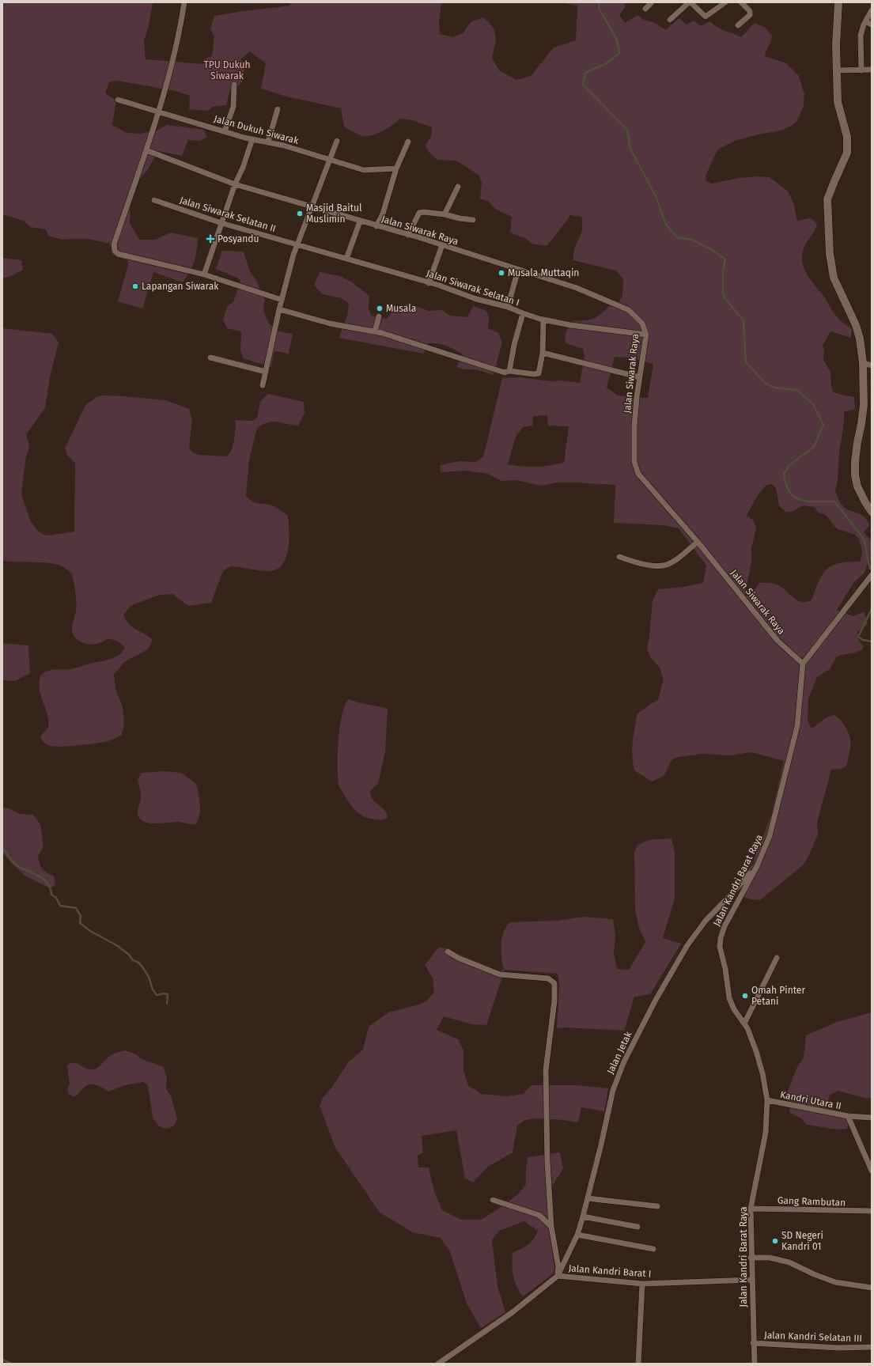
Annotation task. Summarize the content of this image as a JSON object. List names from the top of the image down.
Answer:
{
  "streets": {
    "street": [
      "Jalan Dukuh Siwarak",
      "Jalan Siwarak Selatan II",
      "Jalan Siwarak Raya",
      "Jalan Siwarak Selatan I",
      "Jalan Kandri Barat Raya",
      "Jalan Jetak",
      "Kandri Utara II",
      "Gang Rambutan",
      "Jalan Kandri Barat I",
      "Jalan Kandri Selatan III"
    ]
  },
  "crossings": [
    ["Jalan Siwarak Selatan II", "Jalan Siwarak Selatan I"],
    ["Jalan Siwarak Raya", "Jalan Siwarak Selatan I"],
    ["Jalan Siwarak Raya", "Jalan Kandri Barat Raya"],
    ["Jalan Kandri Barat Raya", "Jalan Jetak"],
    ["Jalan Kandri Barat Raya", "Kandri Utara II"],
    ["Jalan Kandri Barat Raya", "Gang Rambutan"],
    ["Jalan Kandri Barat Raya", "Jalan Kandri Barat I"],
    ["Jalan Kandri Barat Raya", "Jalan Kandri Selatan III"],
    ["Jalan Jetak", "Jalan Kandri Barat I"]
  ],
  "parks": ["TPU Dukuh Siwarak"],
  "places": {
    "other": [
      "Masjid Baitul Muslimin",
      "Musala Muttaqin",
      "Lapangan Siwarak",
      "Musala",
      "Omah Pinter Petani",
      "SD Negeri Kandri 01"
    ],
    "health": ["Posyandu"]
  }
}
